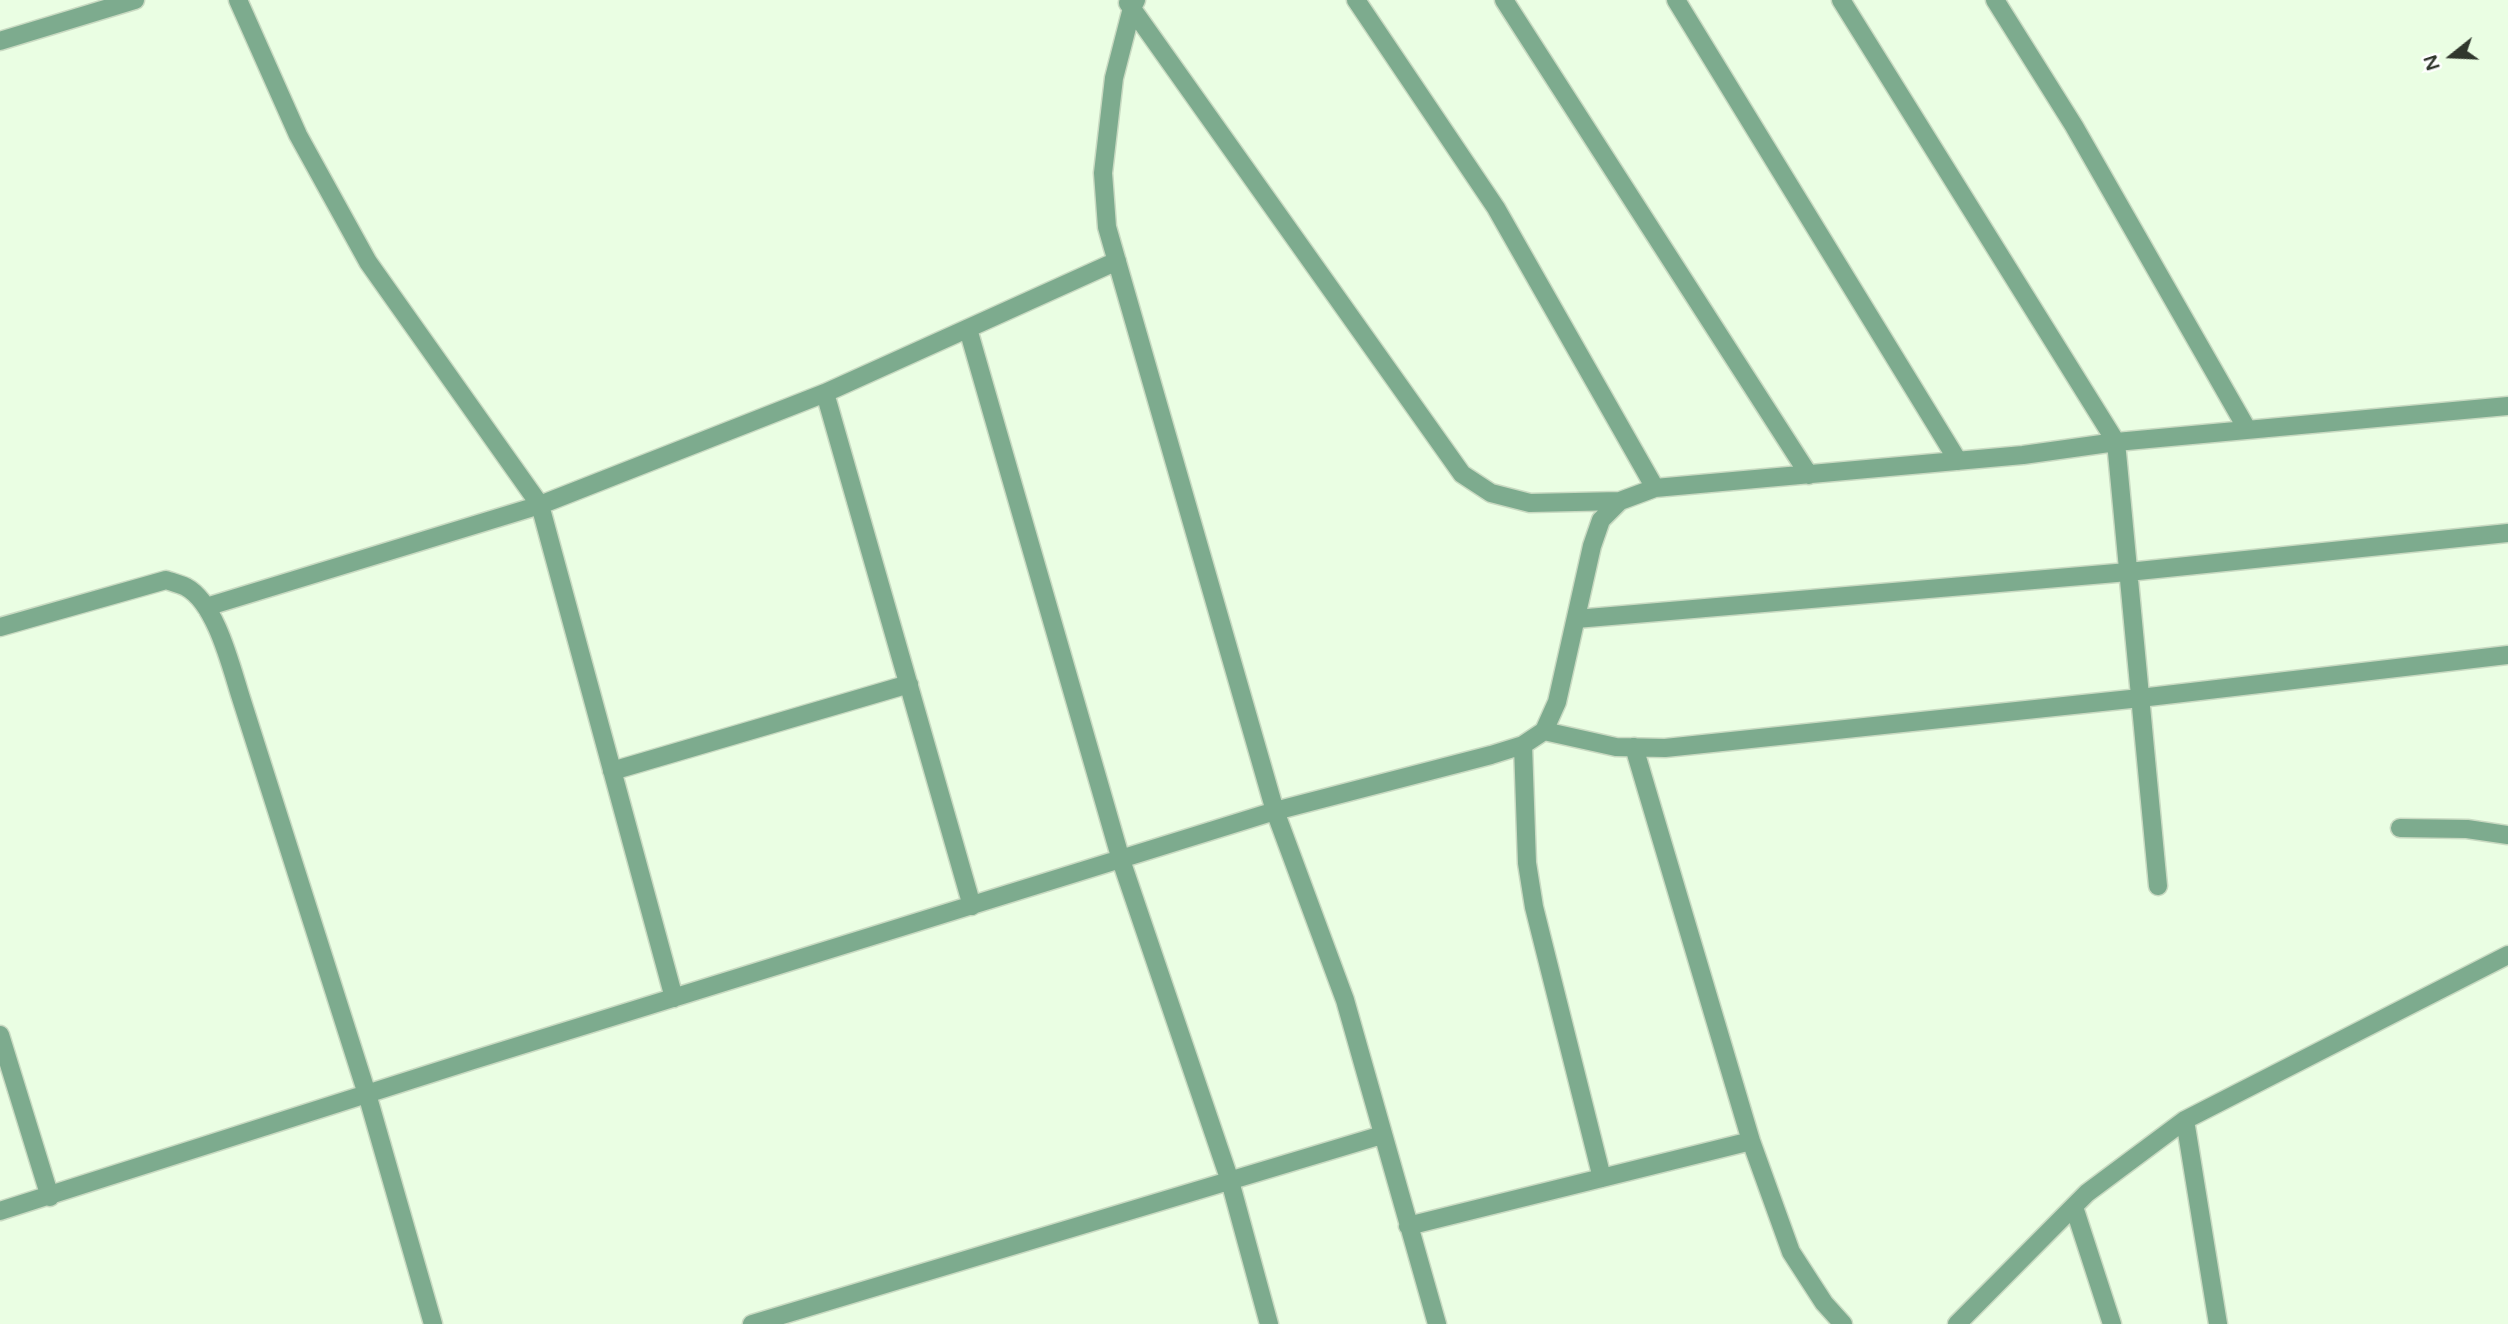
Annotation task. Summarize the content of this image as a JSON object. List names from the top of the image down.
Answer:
{
  "north": "left"
}
